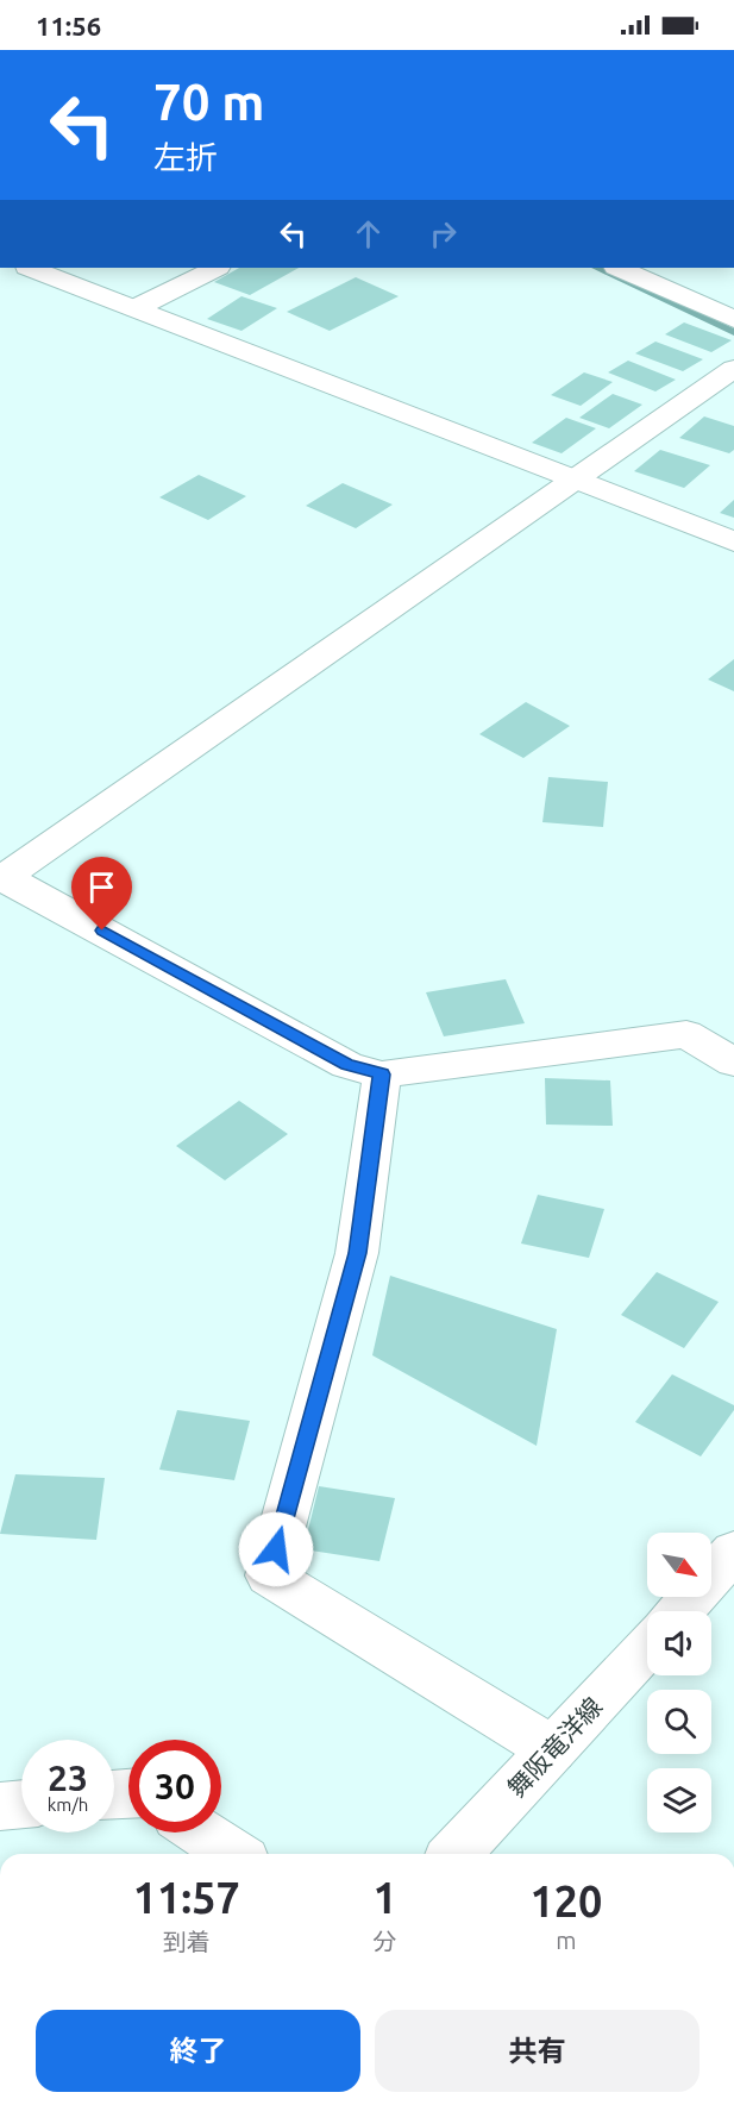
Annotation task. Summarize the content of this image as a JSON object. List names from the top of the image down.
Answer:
{
  "streets": {
    "street": ["舞阪竜洋線"]
  },
  "north": "bottom right",
  "page": {
    "status": "11:56",
    "turn": ["70 m", "左折"],
    "speed": "23 km/h",
    "limit": "30",
    "eta": [
      "11:57",
      "到着",
      "1",
      "分",
      "120",
      "m"
    ],
    "buttons": ["終了", "共有"]
  }
}
